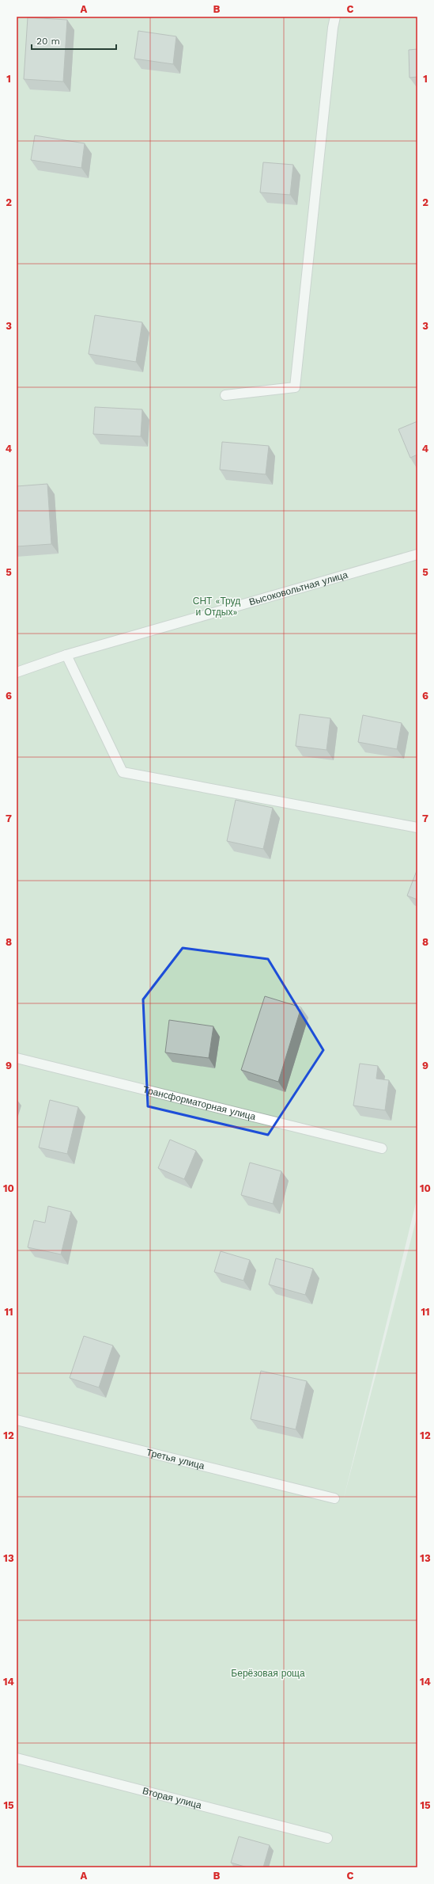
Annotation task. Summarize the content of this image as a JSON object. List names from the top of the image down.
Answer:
{
  "streets": {
    "lane": [
      "Высоковольтная улица",
      "Трансформаторная улица",
      "Третья улица",
      "Вторая улица"
    ]
  },
  "parks": ["СНТ «Труд и Отдых»", "Берёзовая роща"],
  "scale_bar": "20 m",
  "grid": {
    "columns": ["A", "B", "C"],
    "rows": [
      "1",
      "2",
      "3",
      "4",
      "5",
      "6",
      "7",
      "8",
      "9",
      "10",
      "11",
      "12",
      "13",
      "14",
      "15"
    ]
  }
}
